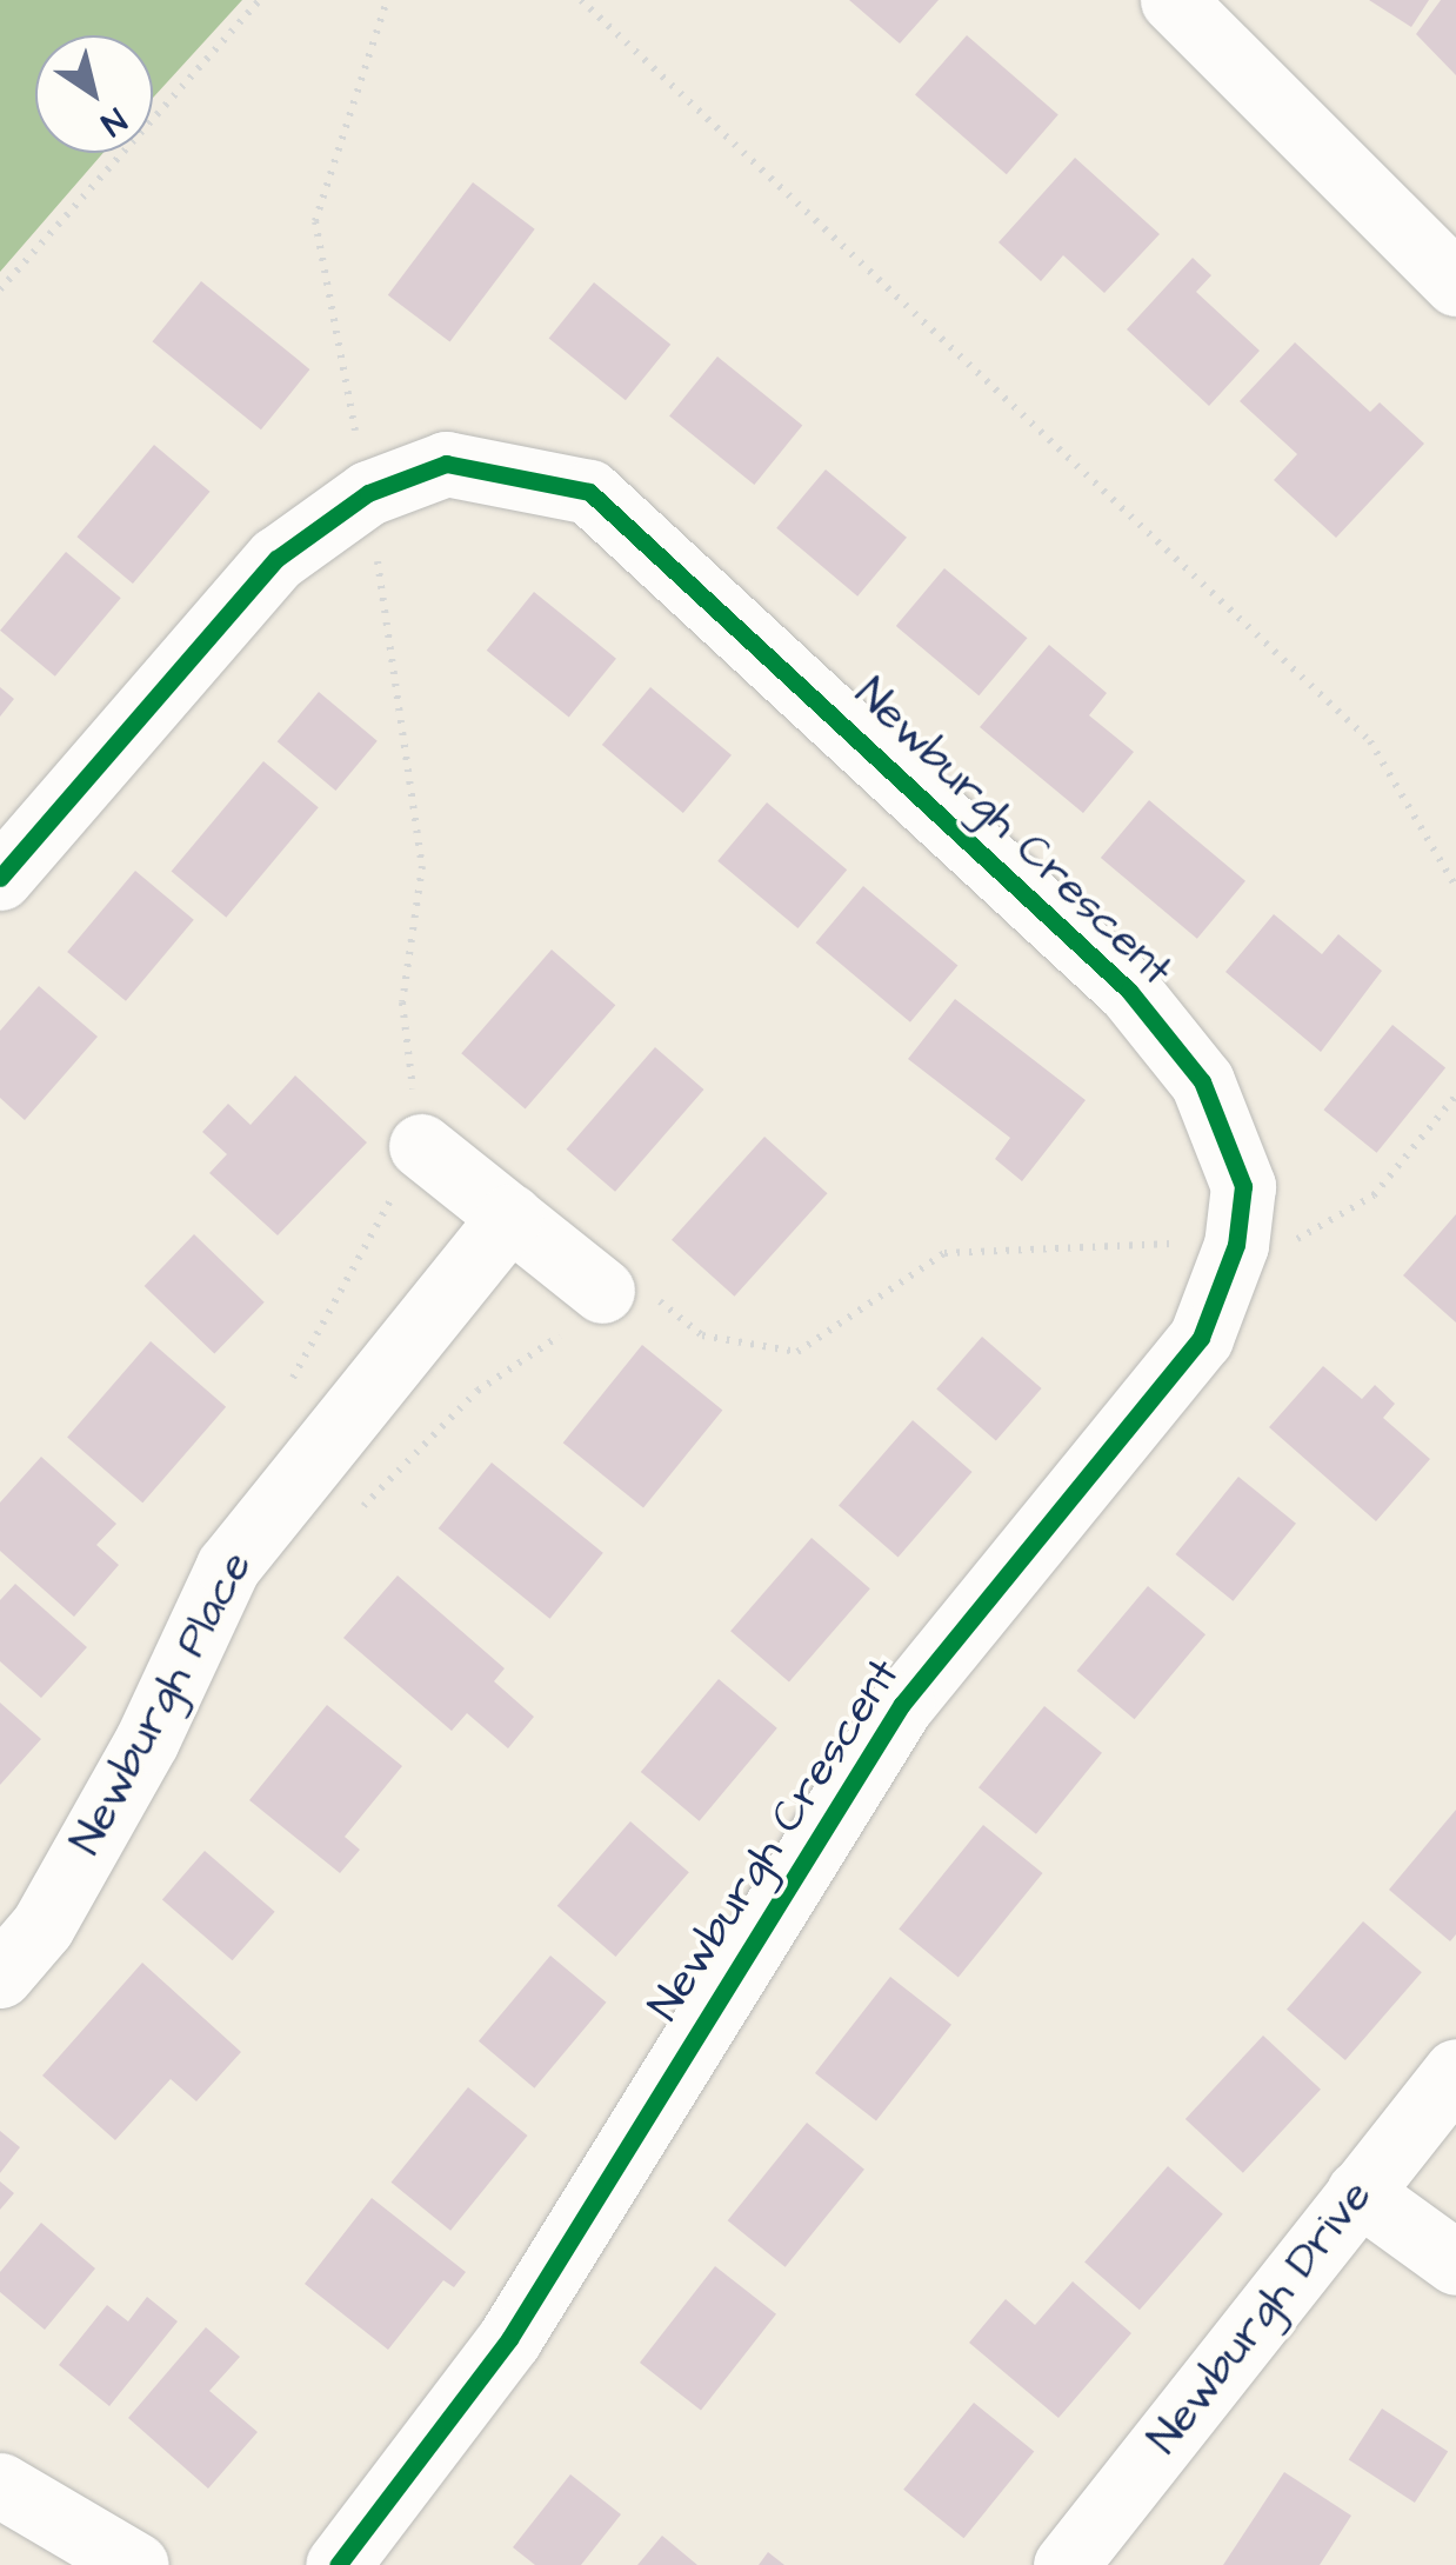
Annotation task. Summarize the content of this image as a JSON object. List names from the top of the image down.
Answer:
{
  "streets": {
    "street": ["Newburgh Crescent", "Newburgh Place", "Newburgh Drive"]
  },
  "north": "bottom right"
}
